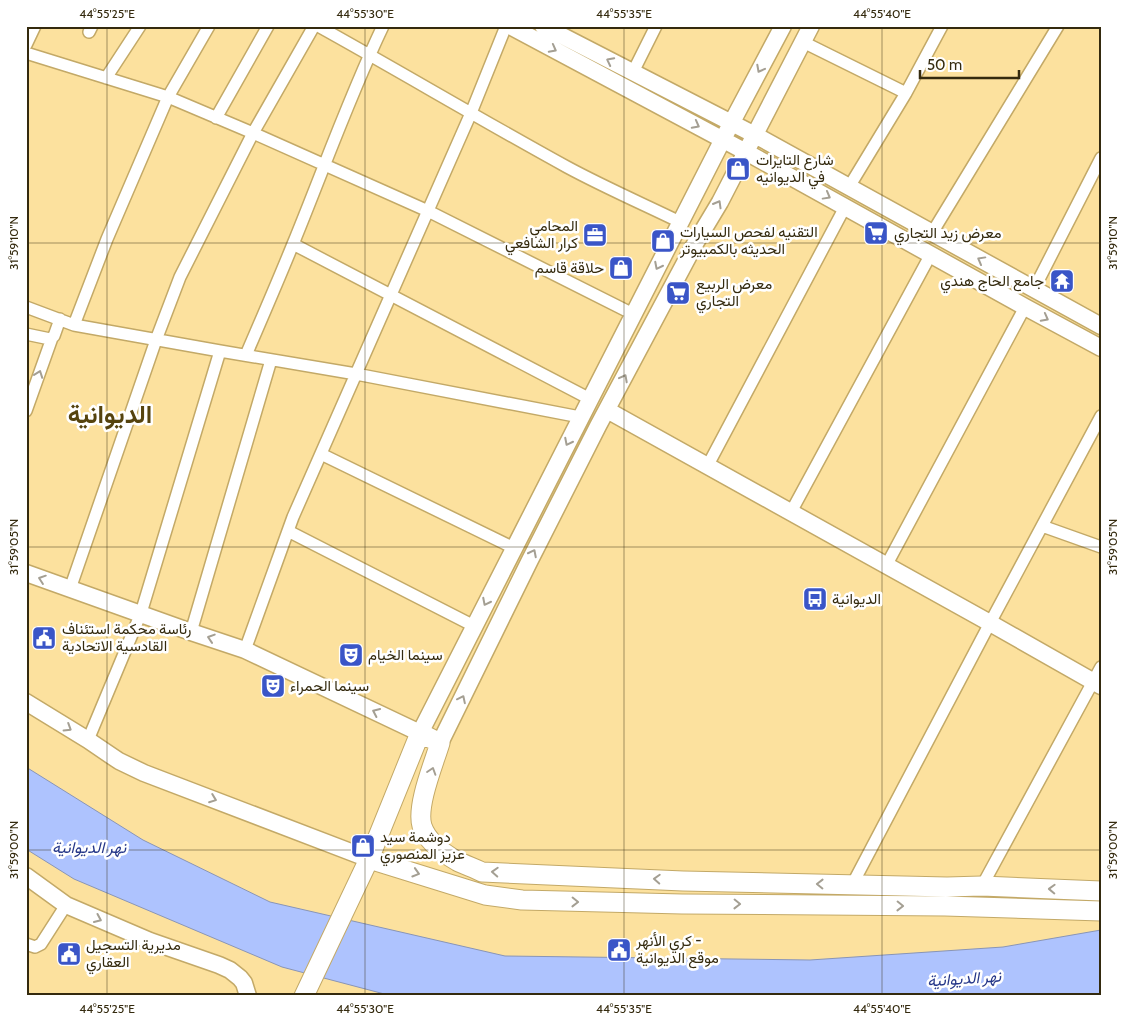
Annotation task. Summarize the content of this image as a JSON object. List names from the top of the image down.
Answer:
{
  "districts": ["الديوانية"],
  "water": ["نهر الديوانية"],
  "places": {
    "shop": [
      "شارع التايرات في الديوانيه",
      "التقنيه لفحص السيارات الحديثه بالكمبيوتر",
      "حلاقة قاسم",
      "دوشمة سيد عزيز المنصوري"
    ],
    "supermarket": ["معرض زيد التجاري", "معرض الربيع التجاري"],
    "office": ["المحامي كرار الشافعي"],
    "temple": ["جامع الحاج هندي"],
    "bus stop": ["الديوانية"],
    "public building": ["رئاسة محكمة استئناف القادسية الاتحادية", "كري الأنهر - موقع الديوانية", "مديرية التسجيل العقاري"],
    "theatre": ["سينما الخيام", "سينما الحمراء"]
  },
  "scale_bar": "50 m",
  "coordinates": [
    "44°55'25\"E",
    "44°55'30\"E",
    "44°55'35\"E",
    "44°55'40\"E",
    "31°59'10\"N",
    "31°59'05\"N",
    "31°59'00\"N"
  ]
}
